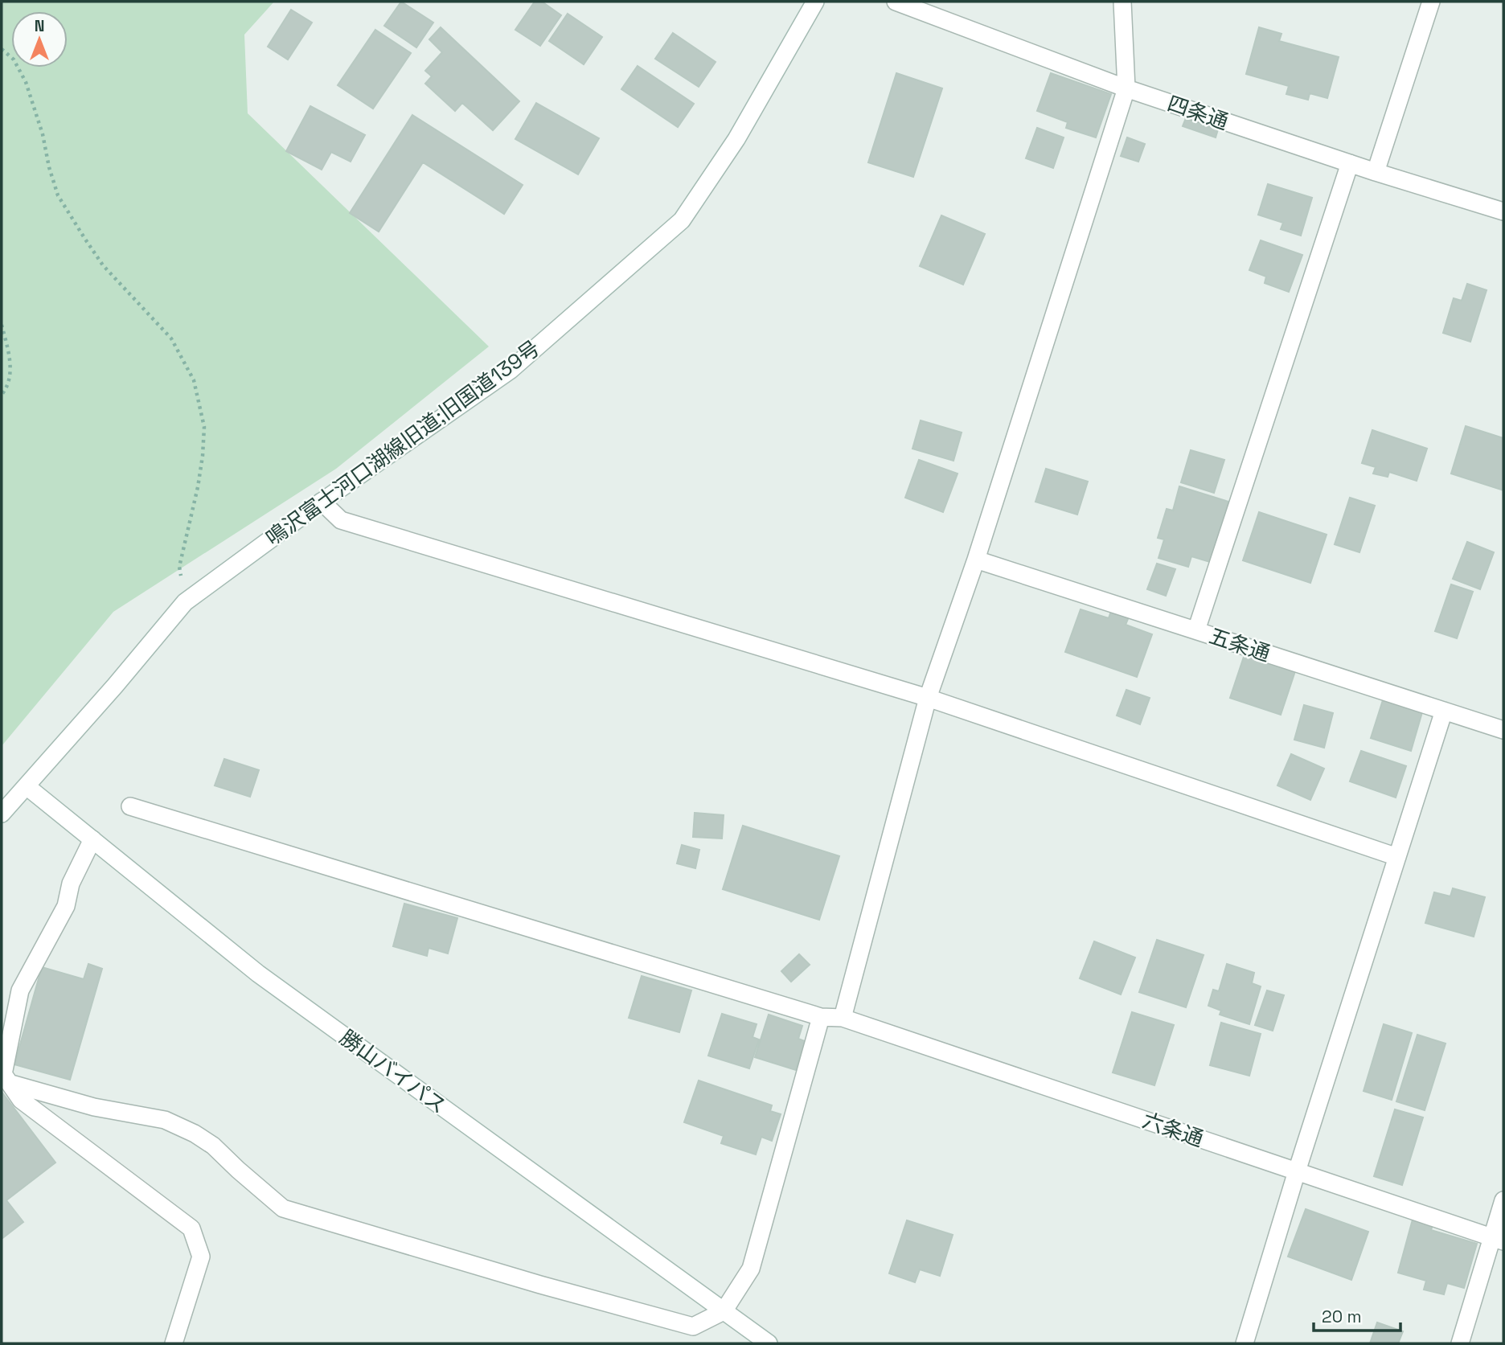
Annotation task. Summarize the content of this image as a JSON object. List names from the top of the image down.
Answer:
{
  "streets": {
    "street": [
      "四条通",
      "鳴沢富士河口湖線旧道;旧国道139号",
      "五条通",
      "勝山バイパス",
      "六条通"
    ]
  },
  "crossings": [
    ["鳴沢富士河口湖線旧道;旧国道139号", "勝山バイパス"]
  ],
  "scale_bar": "20 m",
  "north": "top"
}
